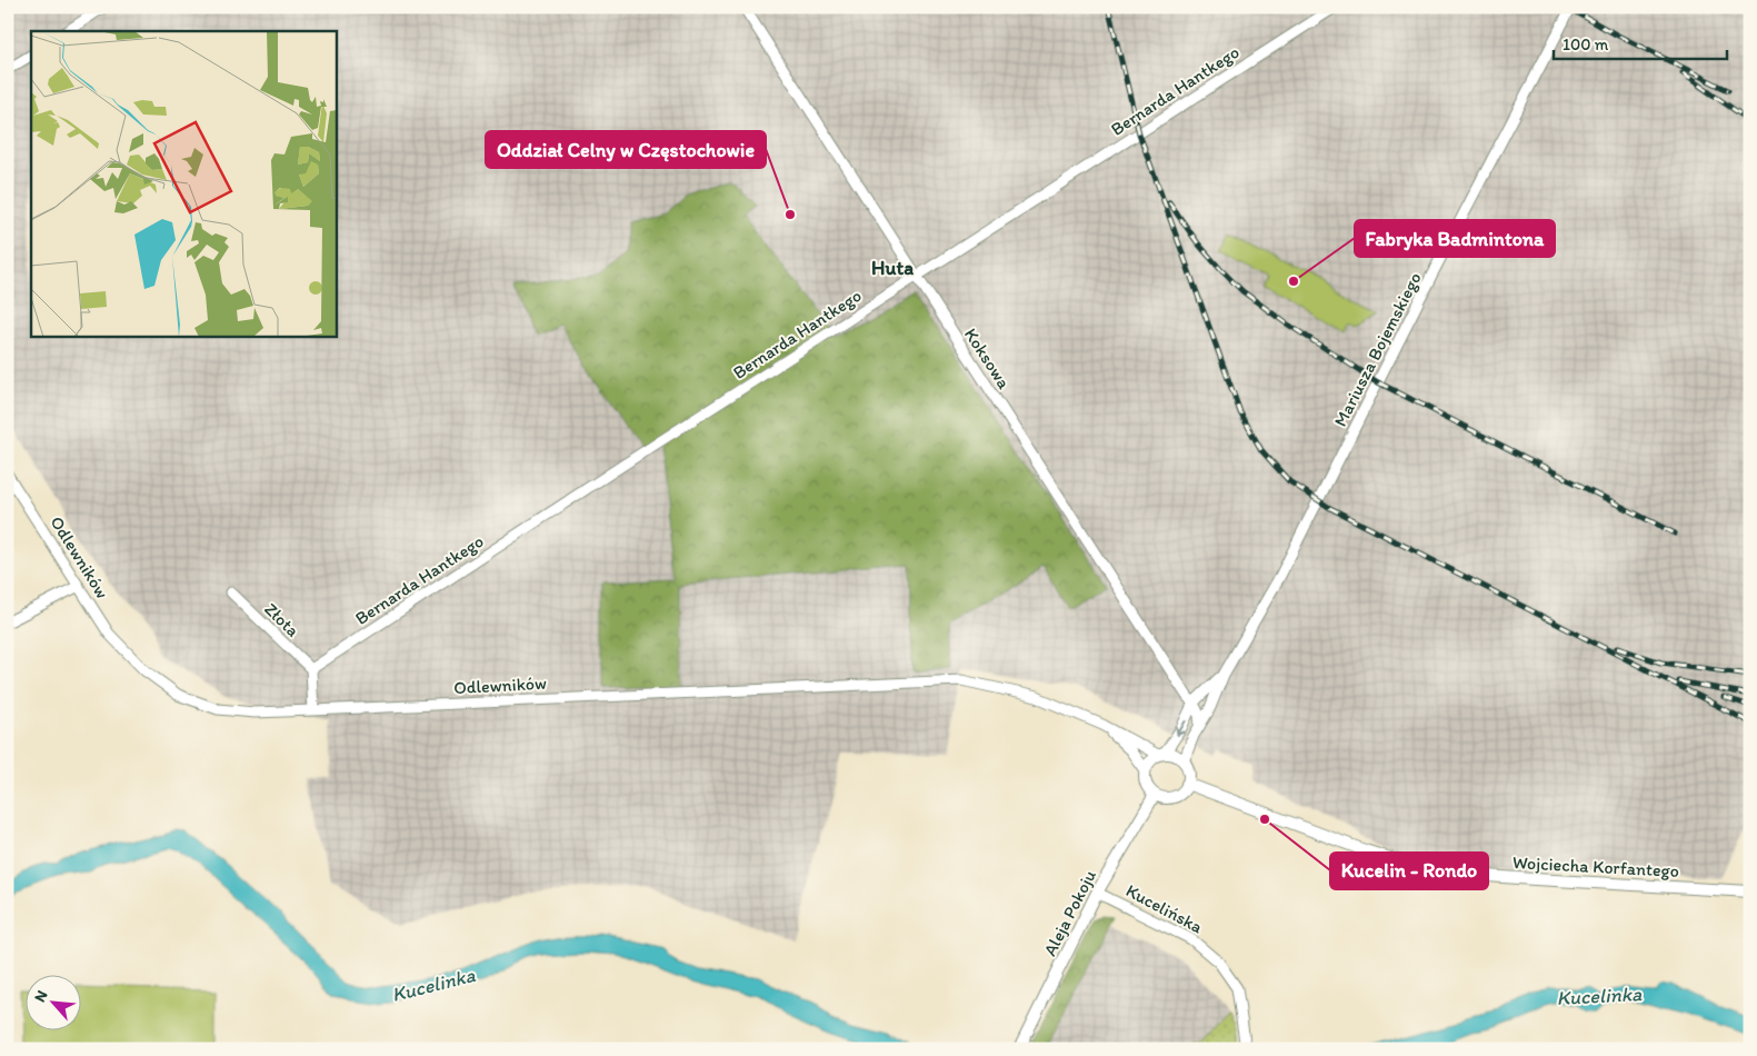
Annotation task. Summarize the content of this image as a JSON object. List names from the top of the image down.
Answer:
{
  "streets": {
    "street": [
      "Bernarda Hantkego",
      "Mariusza Bojemskiego",
      "Koksowa",
      "Odlewników",
      "Złota",
      "Wojciecha Korfantego",
      "Kucelińska",
      "Aleja Pokoju"
    ]
  },
  "crossings": [
    ["Bernarda Hantkego", "Koksowa"],
    ["Bernarda Hantkego", "Złota"],
    ["Mariusza Bojemskiego", "Koksowa"],
    ["Mariusza Bojemskiego", "Odlewników"],
    ["Mariusza Bojemskiego", "Wojciecha Korfantego"],
    ["Mariusza Bojemskiego", "Aleja Pokoju"],
    ["Odlewników", "Wojciecha Korfantego"],
    ["Odlewników", "Aleja Pokoju"],
    ["Wojciecha Korfantego", "Aleja Pokoju"],
    ["Kucelińska", "Aleja Pokoju"]
  ],
  "districts": ["Huta"],
  "water": ["Kucelinka"],
  "places": ["Oddział Celny w Częstochowie", "Fabryka Badmintona", "Kucelin - Rondo"],
  "scale_bar": "100 m",
  "north": "top left"
}
